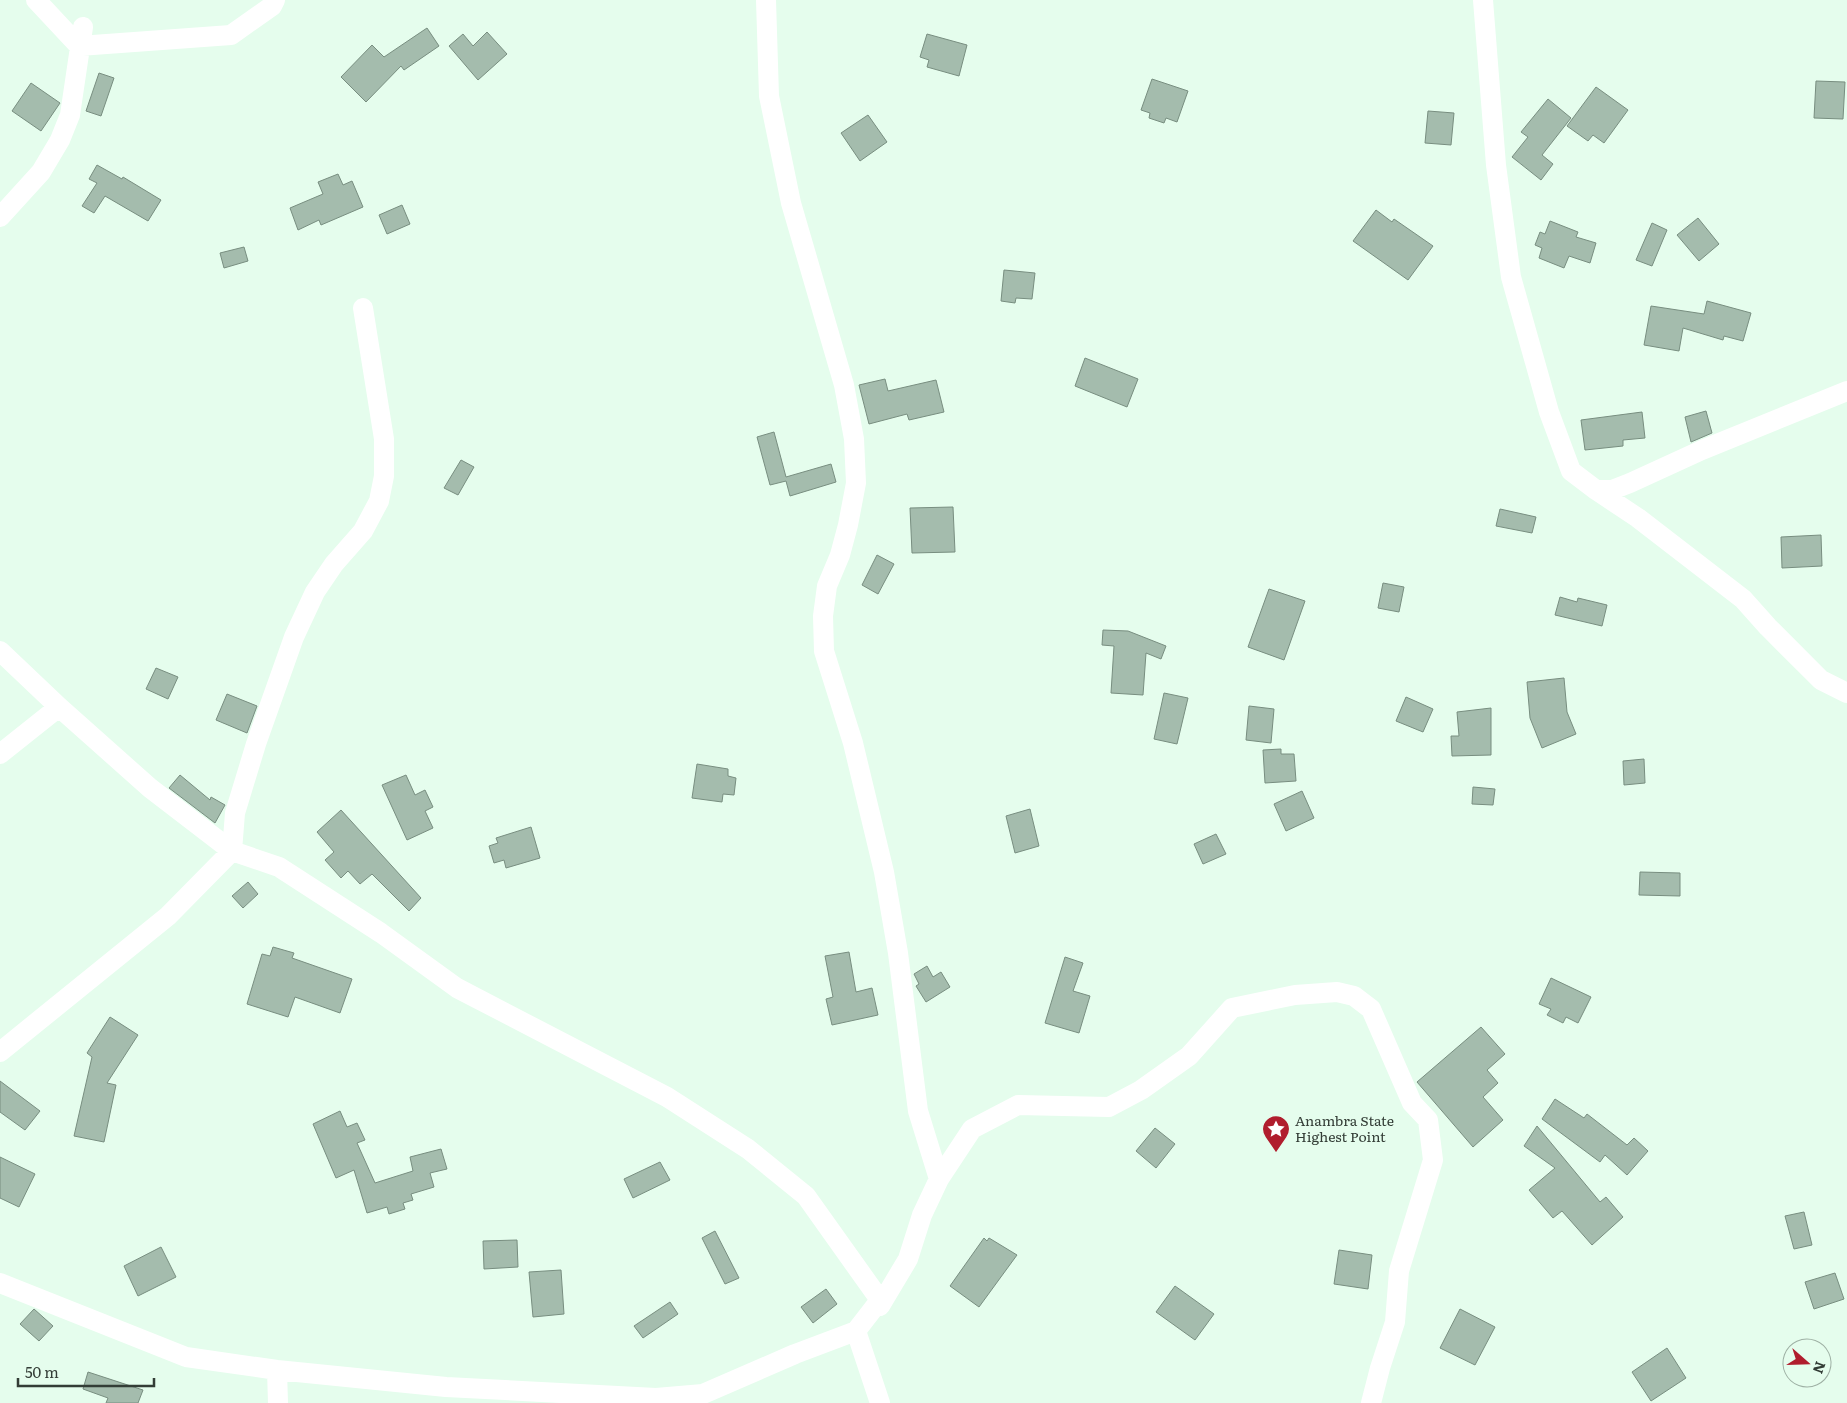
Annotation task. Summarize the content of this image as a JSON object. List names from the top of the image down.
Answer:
{
  "places": {
    "place": ["Anambra State Highest Point"]
  },
  "scale_bar": "50 m",
  "north": "right"
}
